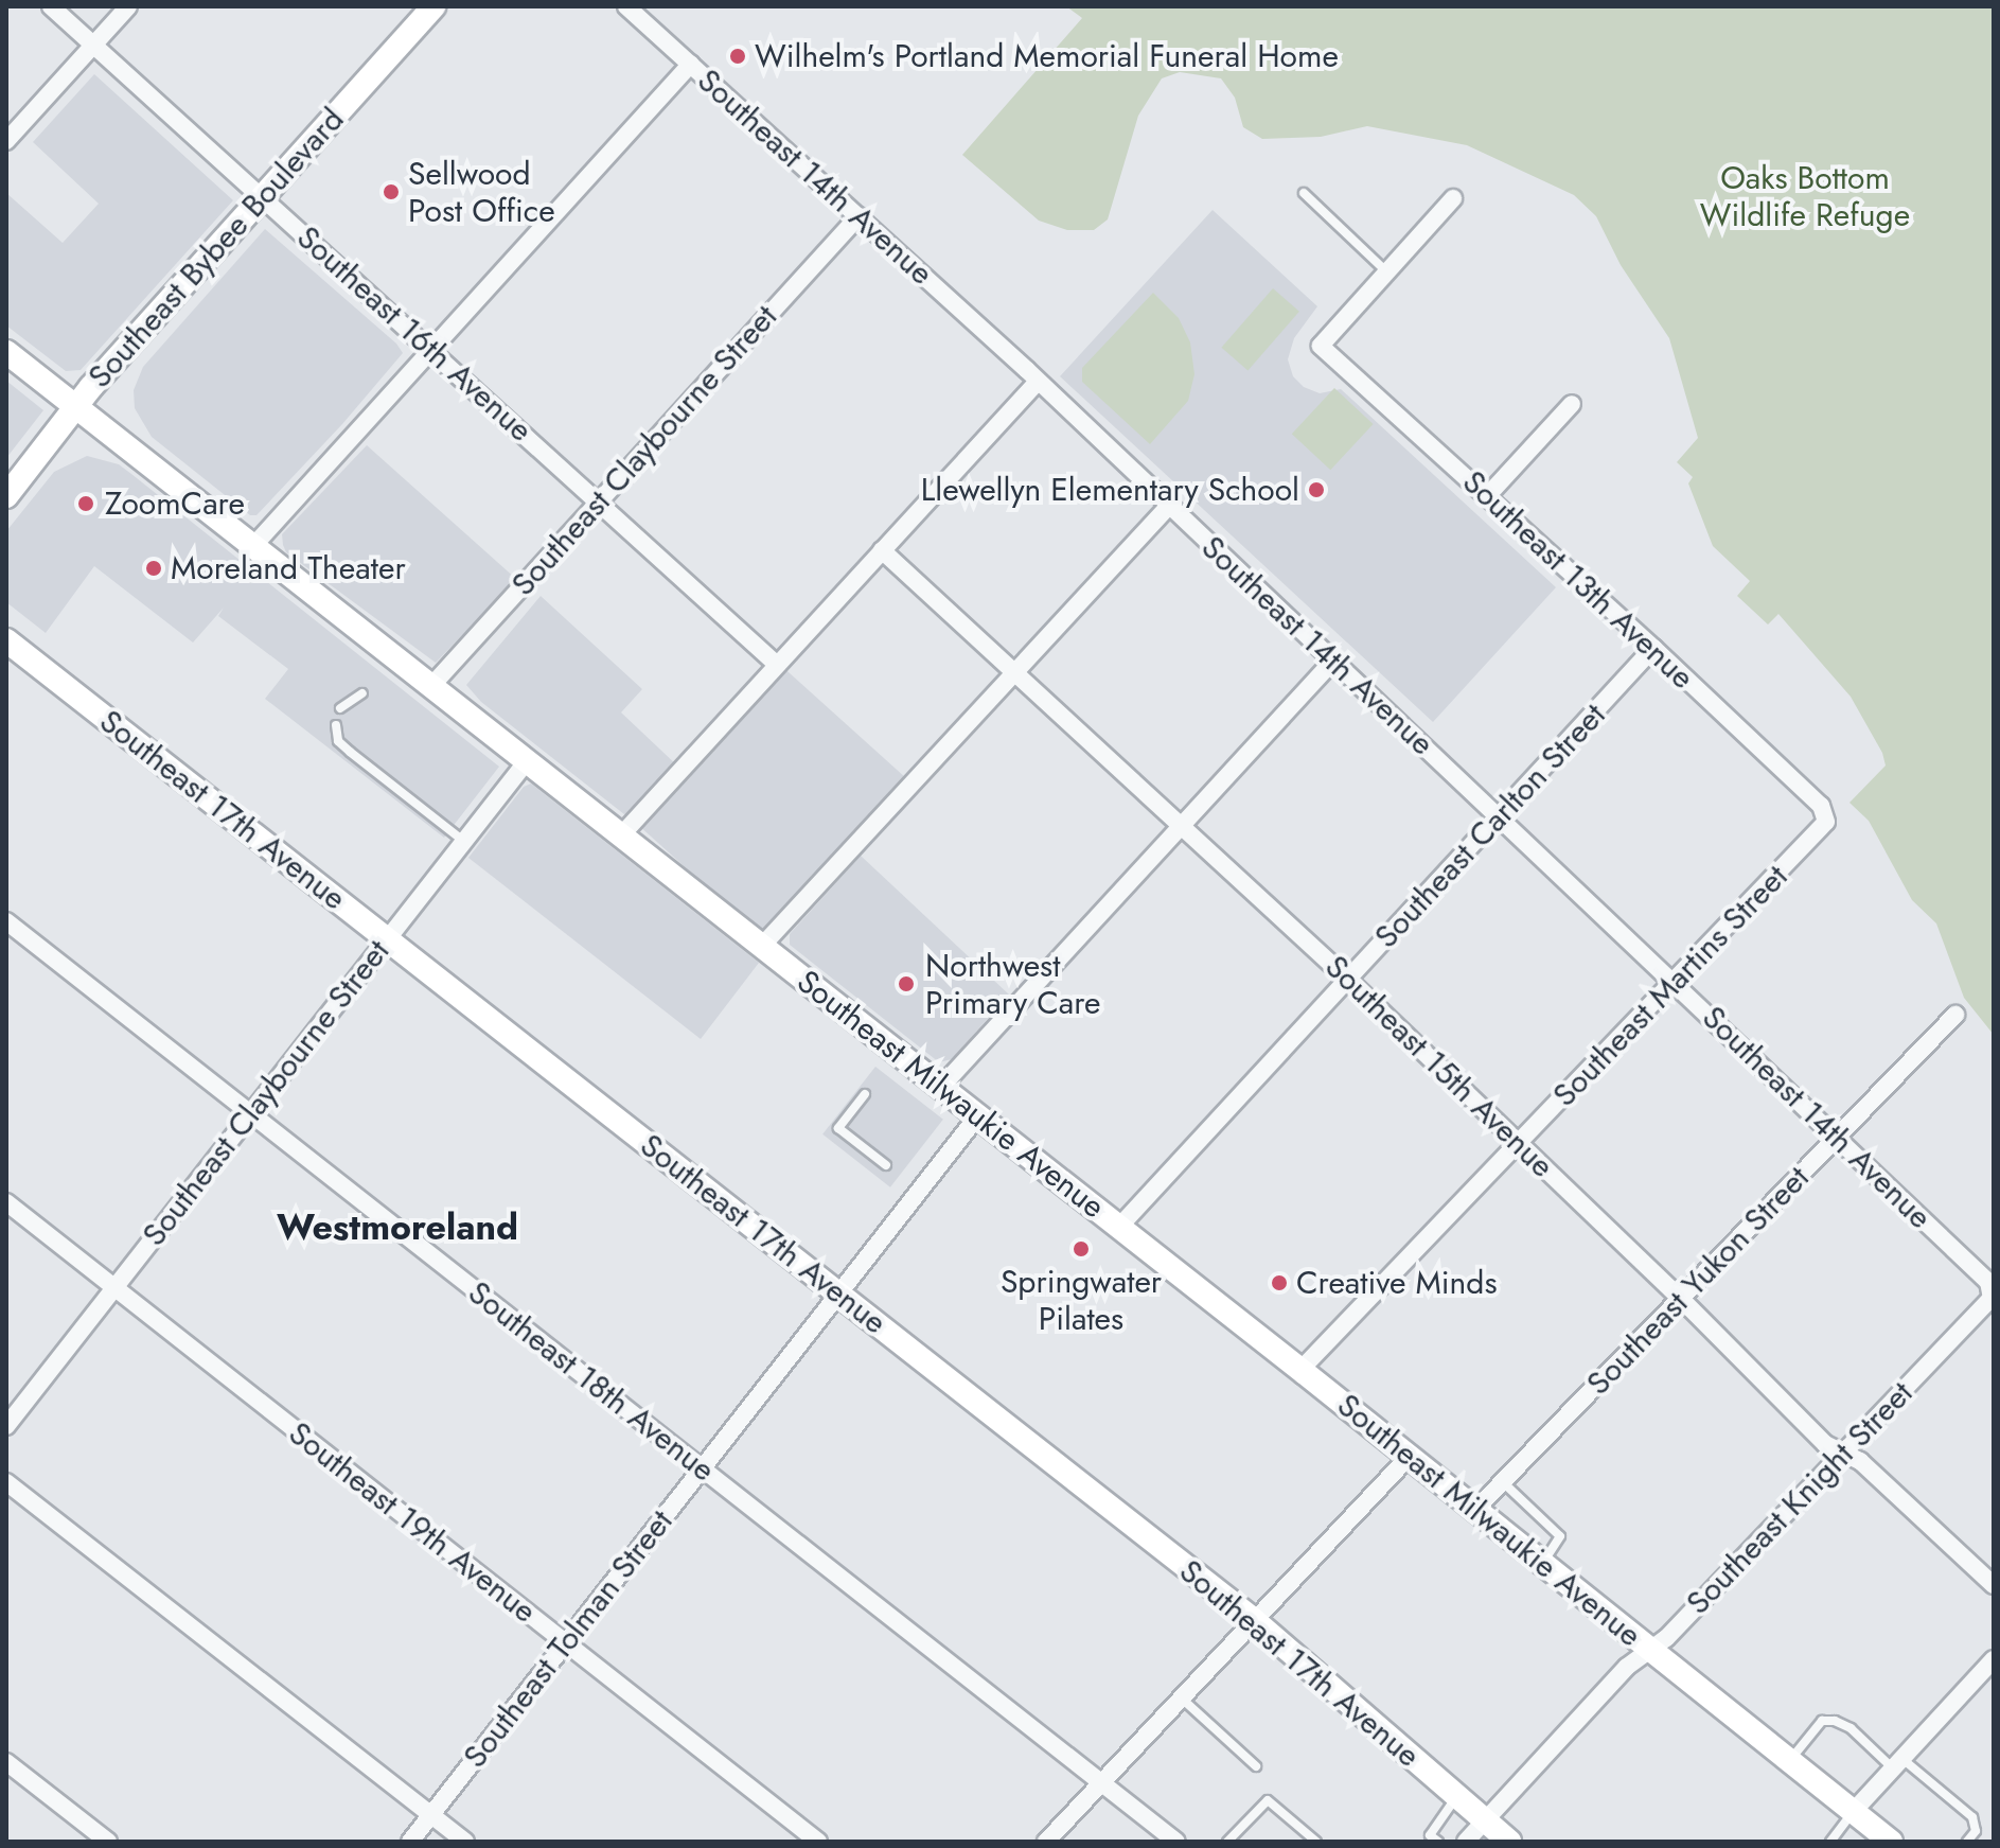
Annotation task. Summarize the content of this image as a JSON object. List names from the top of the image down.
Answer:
{
  "streets": {
    "main road": ["Southeast Bybee Boulevard", "Southeast 17th Avenue", "Southeast Milwaukie Avenue"],
    "street": [
      "Southeast 14th Avenue",
      "Southeast 16th Avenue",
      "Southeast Claybourne Street",
      "Southeast 13th Avenue",
      "Southeast Carlton Street",
      "Southeast Martins Street",
      "Southeast 15th Avenue",
      "Southeast Yukon Street",
      "Southeast 18th Avenue",
      "Southeast Knight Street",
      "Southeast 19th Avenue",
      "Southeast Tolman Street"
    ]
  },
  "crossings": [
    ["Southeast 14th Avenue", "Southeast Claybourne Street"],
    ["Southeast 14th Avenue", "Southeast Carlton Street"],
    ["Southeast 14th Avenue", "Southeast Martins Street"],
    ["Southeast 14th Avenue", "Southeast Yukon Street"],
    ["Southeast 14th Avenue", "Southeast Knight Street"],
    ["Southeast Bybee Boulevard", "Southeast 16th Avenue"],
    ["Southeast Bybee Boulevard", "Southeast Milwaukie Avenue"],
    ["Southeast 16th Avenue", "Southeast Claybourne Street"],
    ["Southeast Claybourne Street", "Southeast 17th Avenue"],
    ["Southeast Claybourne Street", "Southeast Milwaukie Avenue"],
    ["Southeast Claybourne Street", "Southeast 18th Avenue"],
    ["Southeast Claybourne Street", "Southeast 19th Avenue"],
    ["Southeast 13th Avenue", "Southeast Carlton Street"],
    ["Southeast 13th Avenue", "Southeast Martins Street"],
    ["Southeast 17th Avenue", "Southeast Knight Street"],
    ["Southeast 17th Avenue", "Southeast Tolman Street"],
    ["Southeast Carlton Street", "Southeast 15th Avenue"],
    ["Southeast Carlton Street", "Southeast Milwaukie Avenue"],
    ["Southeast Martins Street", "Southeast 15th Avenue"],
    ["Southeast Martins Street", "Southeast Milwaukie Avenue"],
    ["Southeast 15th Avenue", "Southeast Yukon Street"],
    ["Southeast 15th Avenue", "Southeast Knight Street"],
    ["Southeast Milwaukie Avenue", "Southeast Yukon Street"],
    ["Southeast Milwaukie Avenue", "Southeast Knight Street"],
    ["Southeast Milwaukie Avenue", "Southeast Tolman Street"],
    ["Southeast 18th Avenue", "Southeast Tolman Street"],
    ["Southeast 19th Avenue", "Southeast Tolman Street"]
  ],
  "districts": ["Westmoreland"],
  "parks": ["Oaks Bottom Wildlife Refuge"],
  "places": [
    "Wilhelm's Portland Memorial Funeral Home",
    "Sellwood Post Office",
    "Llewellyn Elementary School",
    "ZoomCare",
    "Moreland Theater",
    "Northwest Primary Care",
    "Springwater Pilates",
    "Creative Minds"
  ]
}
